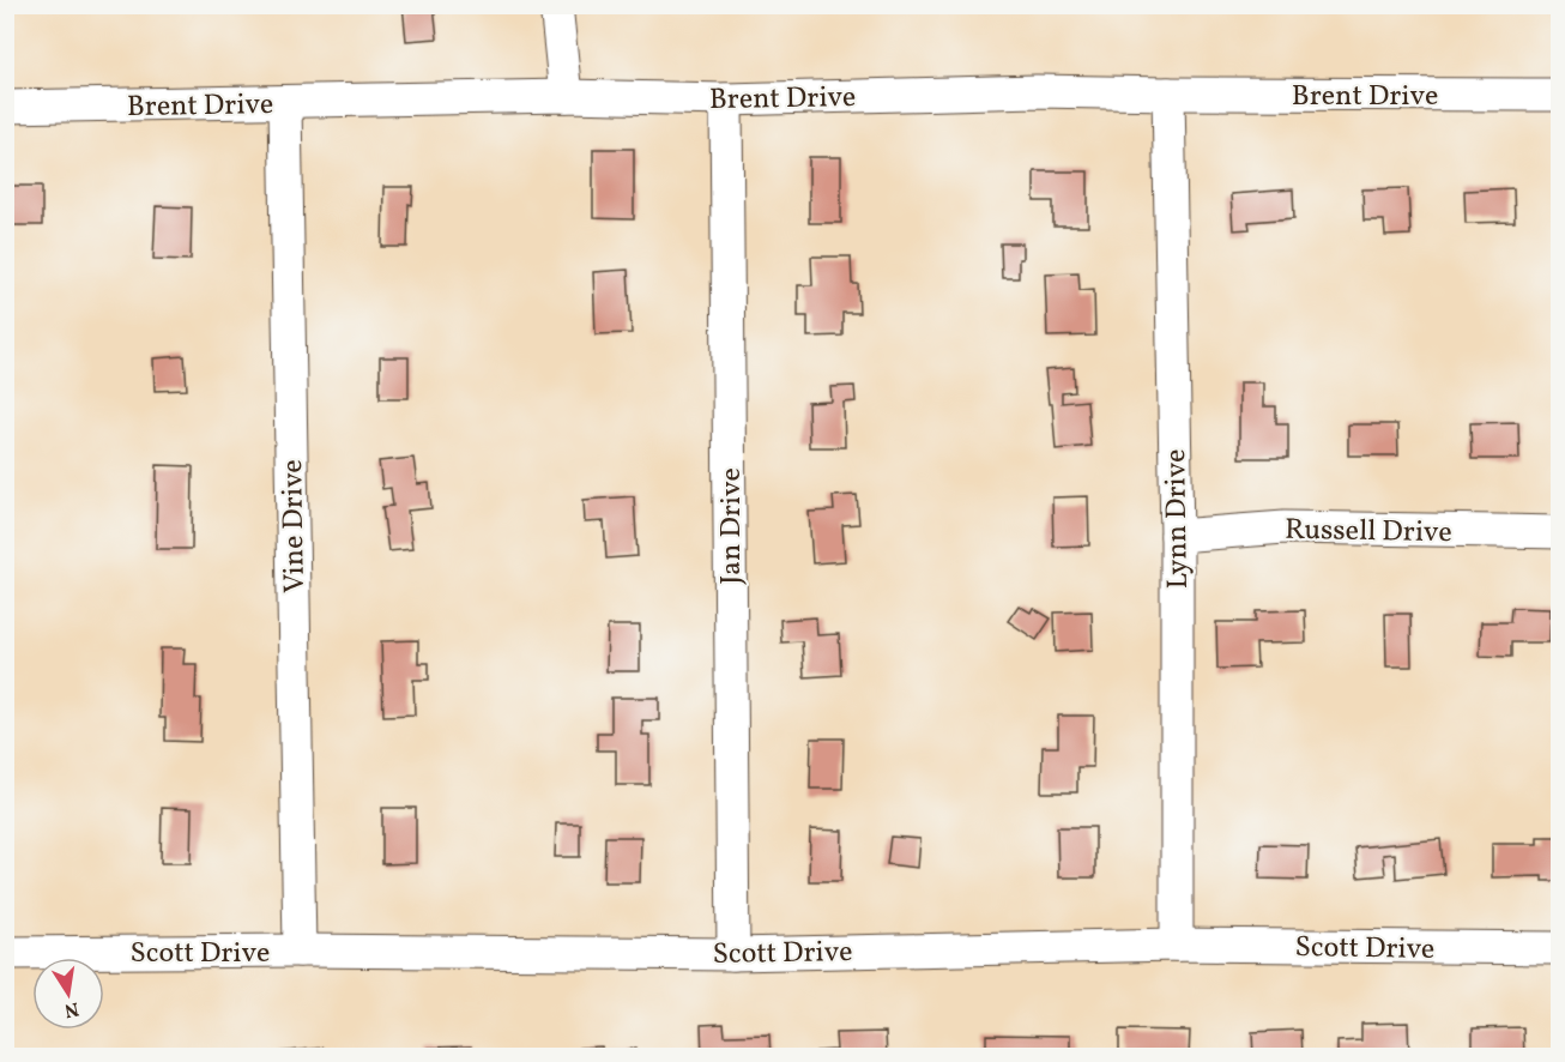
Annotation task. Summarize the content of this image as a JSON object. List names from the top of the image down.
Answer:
{
  "streets": {
    "street": [
      "Brent Drive",
      "Lynn Drive",
      "Vine Drive",
      "Jan Drive",
      "Russell Drive",
      "Scott Drive"
    ]
  },
  "crossings": [
    ["Brent Drive", "Lynn Drive"],
    ["Brent Drive", "Vine Drive"],
    ["Brent Drive", "Jan Drive"],
    ["Lynn Drive", "Russell Drive"],
    ["Lynn Drive", "Scott Drive"],
    ["Vine Drive", "Scott Drive"],
    ["Jan Drive", "Scott Drive"]
  ],
  "north": "bottom"
}
